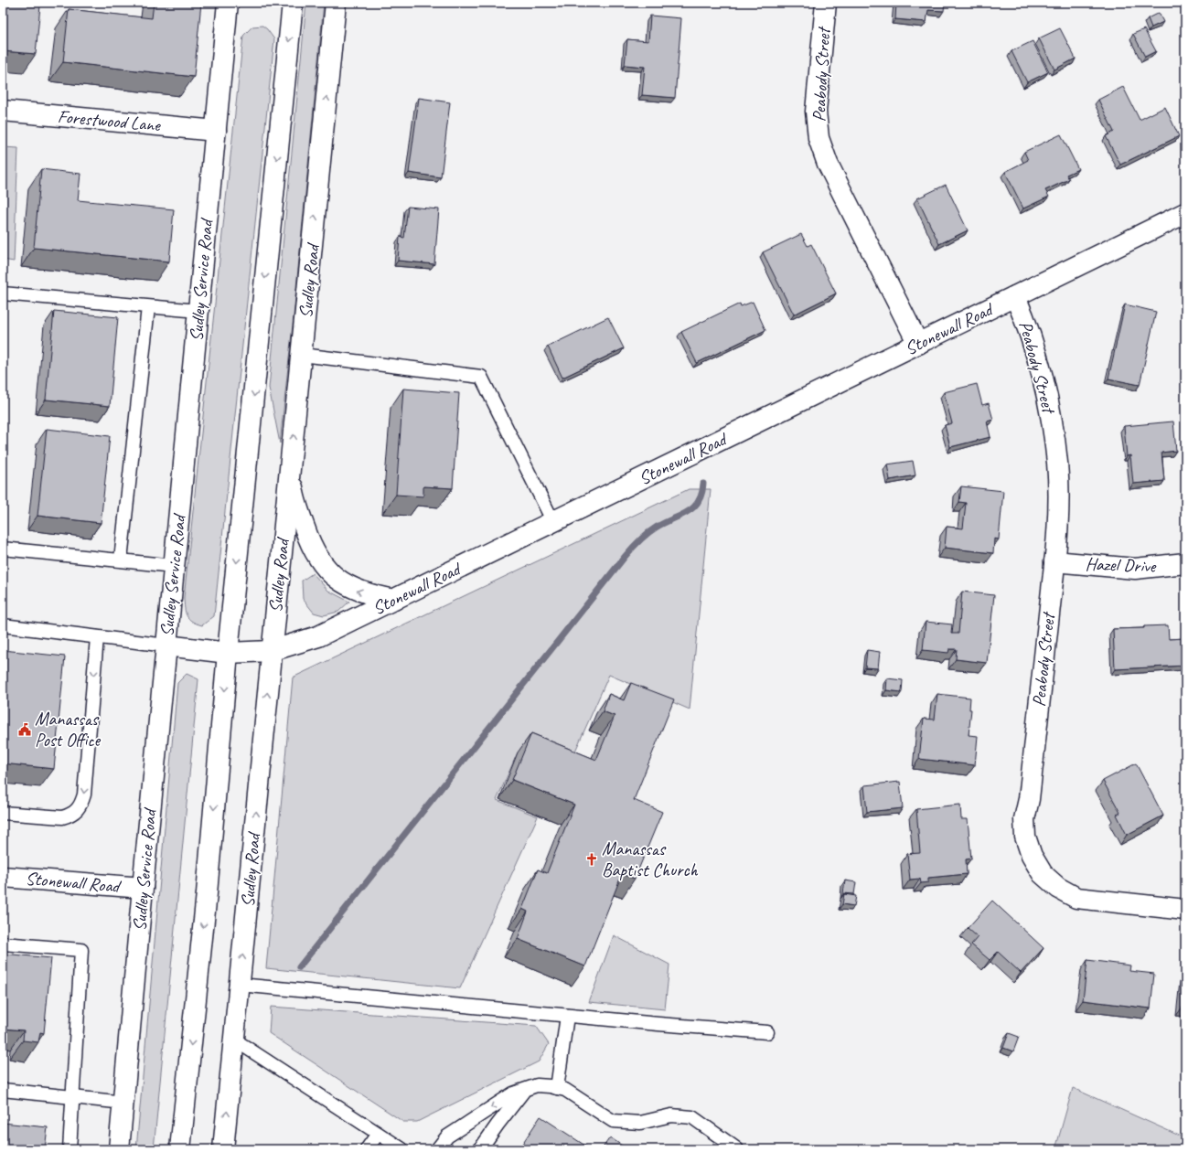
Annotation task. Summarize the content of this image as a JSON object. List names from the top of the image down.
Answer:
{
  "streets": {
    "street": [
      "Peabody Street",
      "Forestwood Lane",
      "Sudley Service Road",
      "Sudley Road",
      "Stonewall Road",
      "Hazel Drive"
    ]
  },
  "crossings": [
    ["Peabody Street", "Stonewall Road"],
    ["Peabody Street", "Hazel Drive"],
    ["Forestwood Lane", "Sudley Service Road"],
    ["Sudley Service Road", "Stonewall Road"],
    ["Sudley Road", "Stonewall Road"]
  ],
  "places": {
    "public building": ["Manassas Post Office"],
    "church": ["Manassas Baptist Church"]
  }
}
